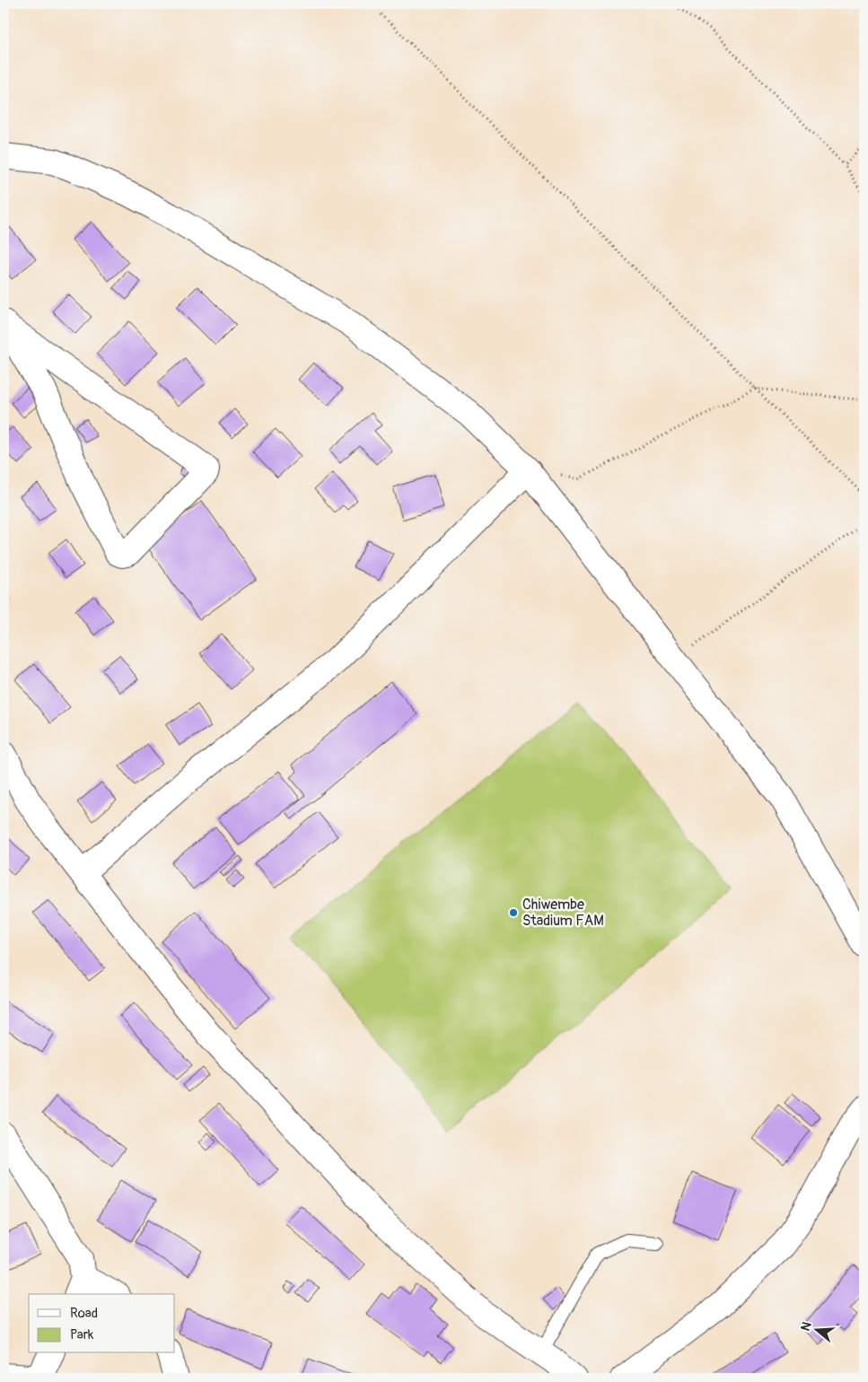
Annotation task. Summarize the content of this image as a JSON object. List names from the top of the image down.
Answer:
{
  "places": ["Chiwembe Stadium FAM"],
  "legend": ["Road", "Park"],
  "north": "left"
}
